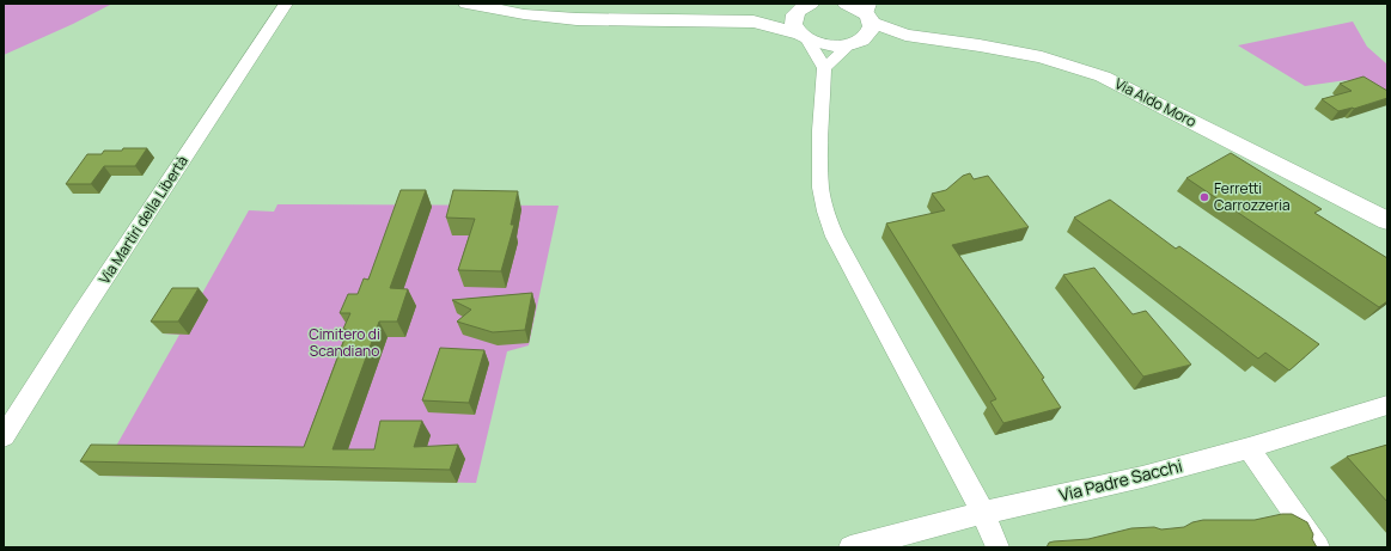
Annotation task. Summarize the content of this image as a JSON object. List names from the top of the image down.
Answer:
{
  "streets": {
    "main road": ["Via Aldo Moro"],
    "street": ["Via Martiri della Libertà", "Via Padre Sacchi"]
  },
  "parks": ["Cimitero di Scandiano"],
  "places": ["Ferretti Carrozzeria"]
}
